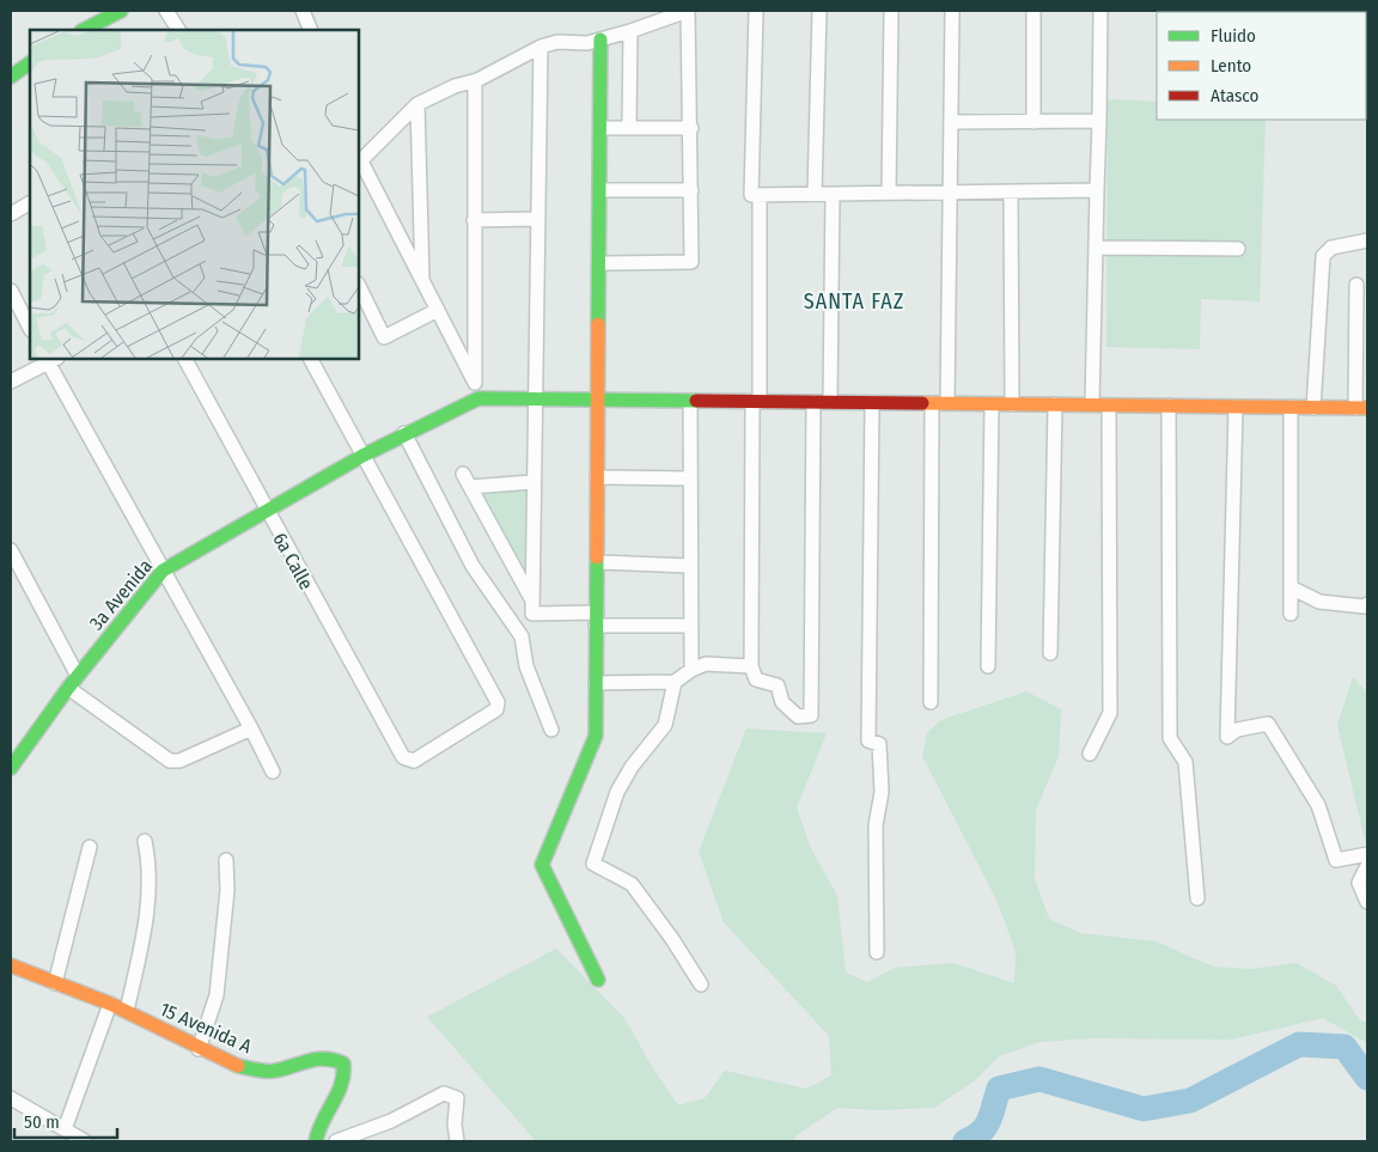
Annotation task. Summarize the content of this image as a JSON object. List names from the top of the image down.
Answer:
{
  "streets": {
    "street": ["6a Calle", "3a Avenida", "15 Avenida A"]
  },
  "crossings": [
    ["6a Calle", "3a Avenida"]
  ],
  "districts": ["SANTA FAZ"],
  "legend": ["Fluido", "Lento", "Atasco"],
  "scale_bar": "50 m"
}
